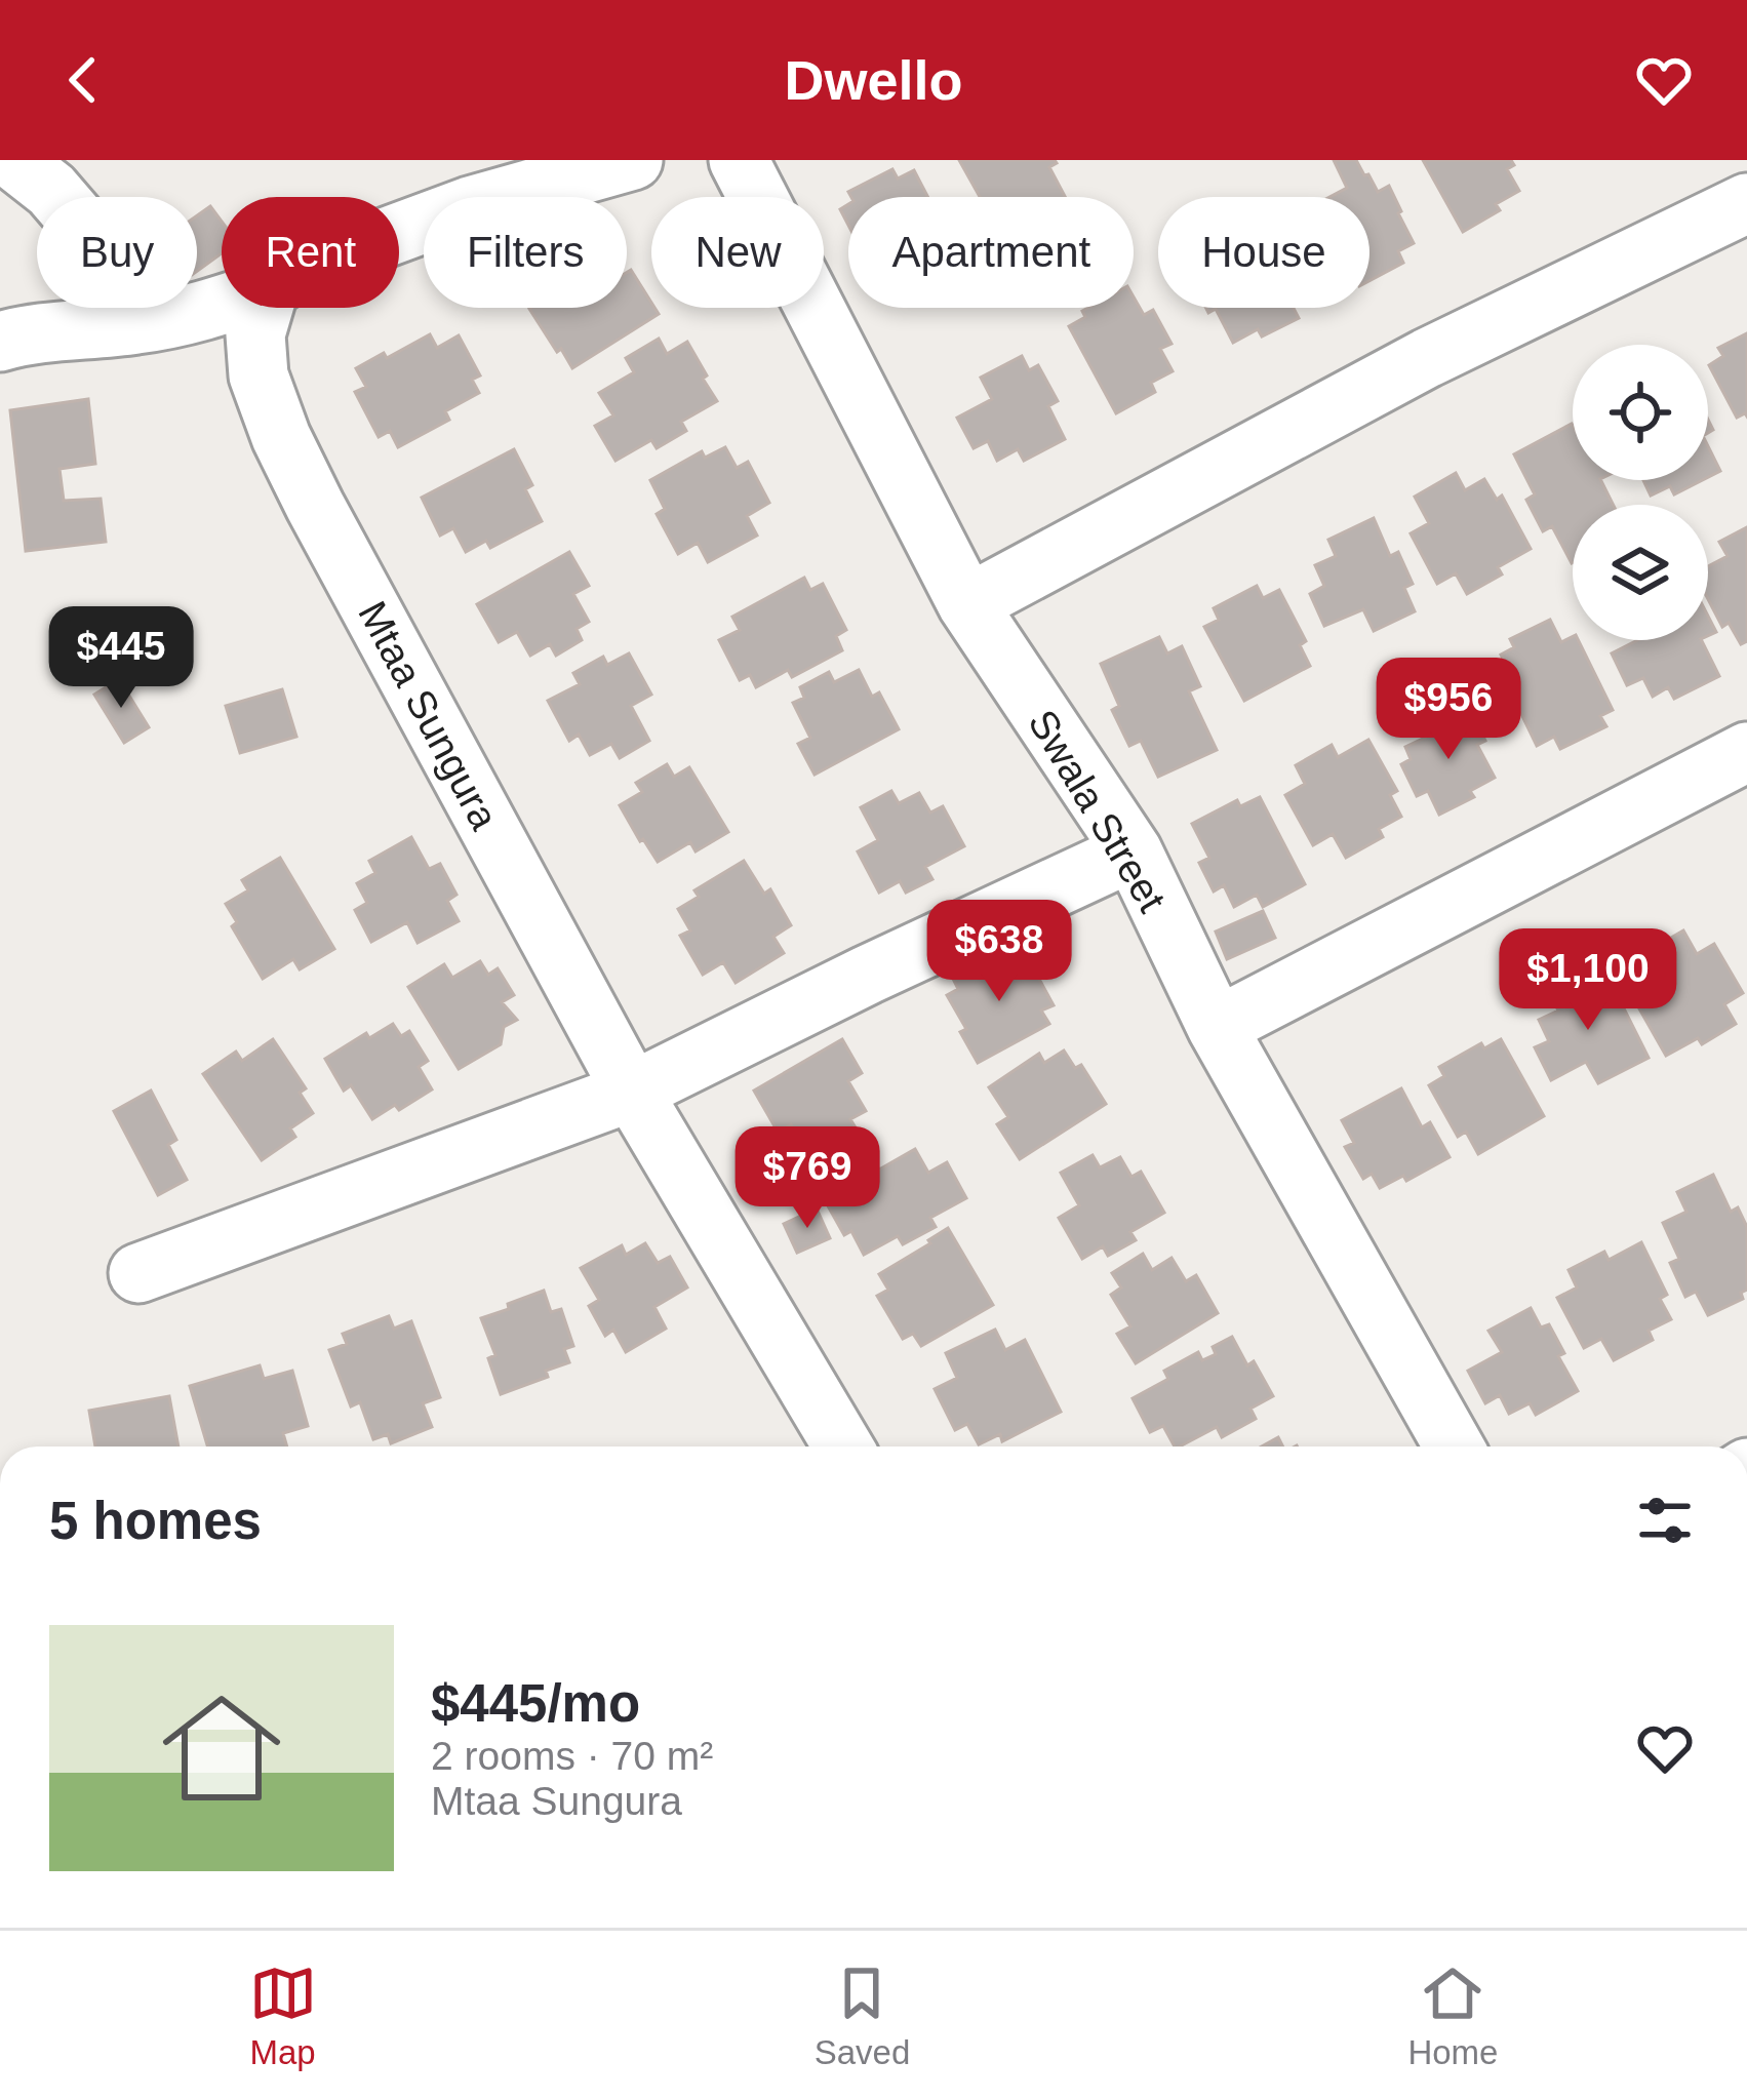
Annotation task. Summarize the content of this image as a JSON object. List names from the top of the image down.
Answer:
{
  "streets": {
    "street": ["Mtaa Sungura", "Swala Street"]
  },
  "page": {
    "header": "Dwello",
    "chip": [
      "Buy",
      "Rent",
      "Filters",
      "New",
      "Apartment",
      "House"
    ],
    "price": [
      "$445",
      "$956",
      "$638",
      "$1,100",
      "$769"
    ],
    "heading": "5 homes",
    "list": [
      {
        "name": "$445/mo",
        "note": "2 rooms · 70 m² · Mtaa Sungura"
      }
    ],
    "tabs": ["Map", "Saved", "Home"]
  }
}
